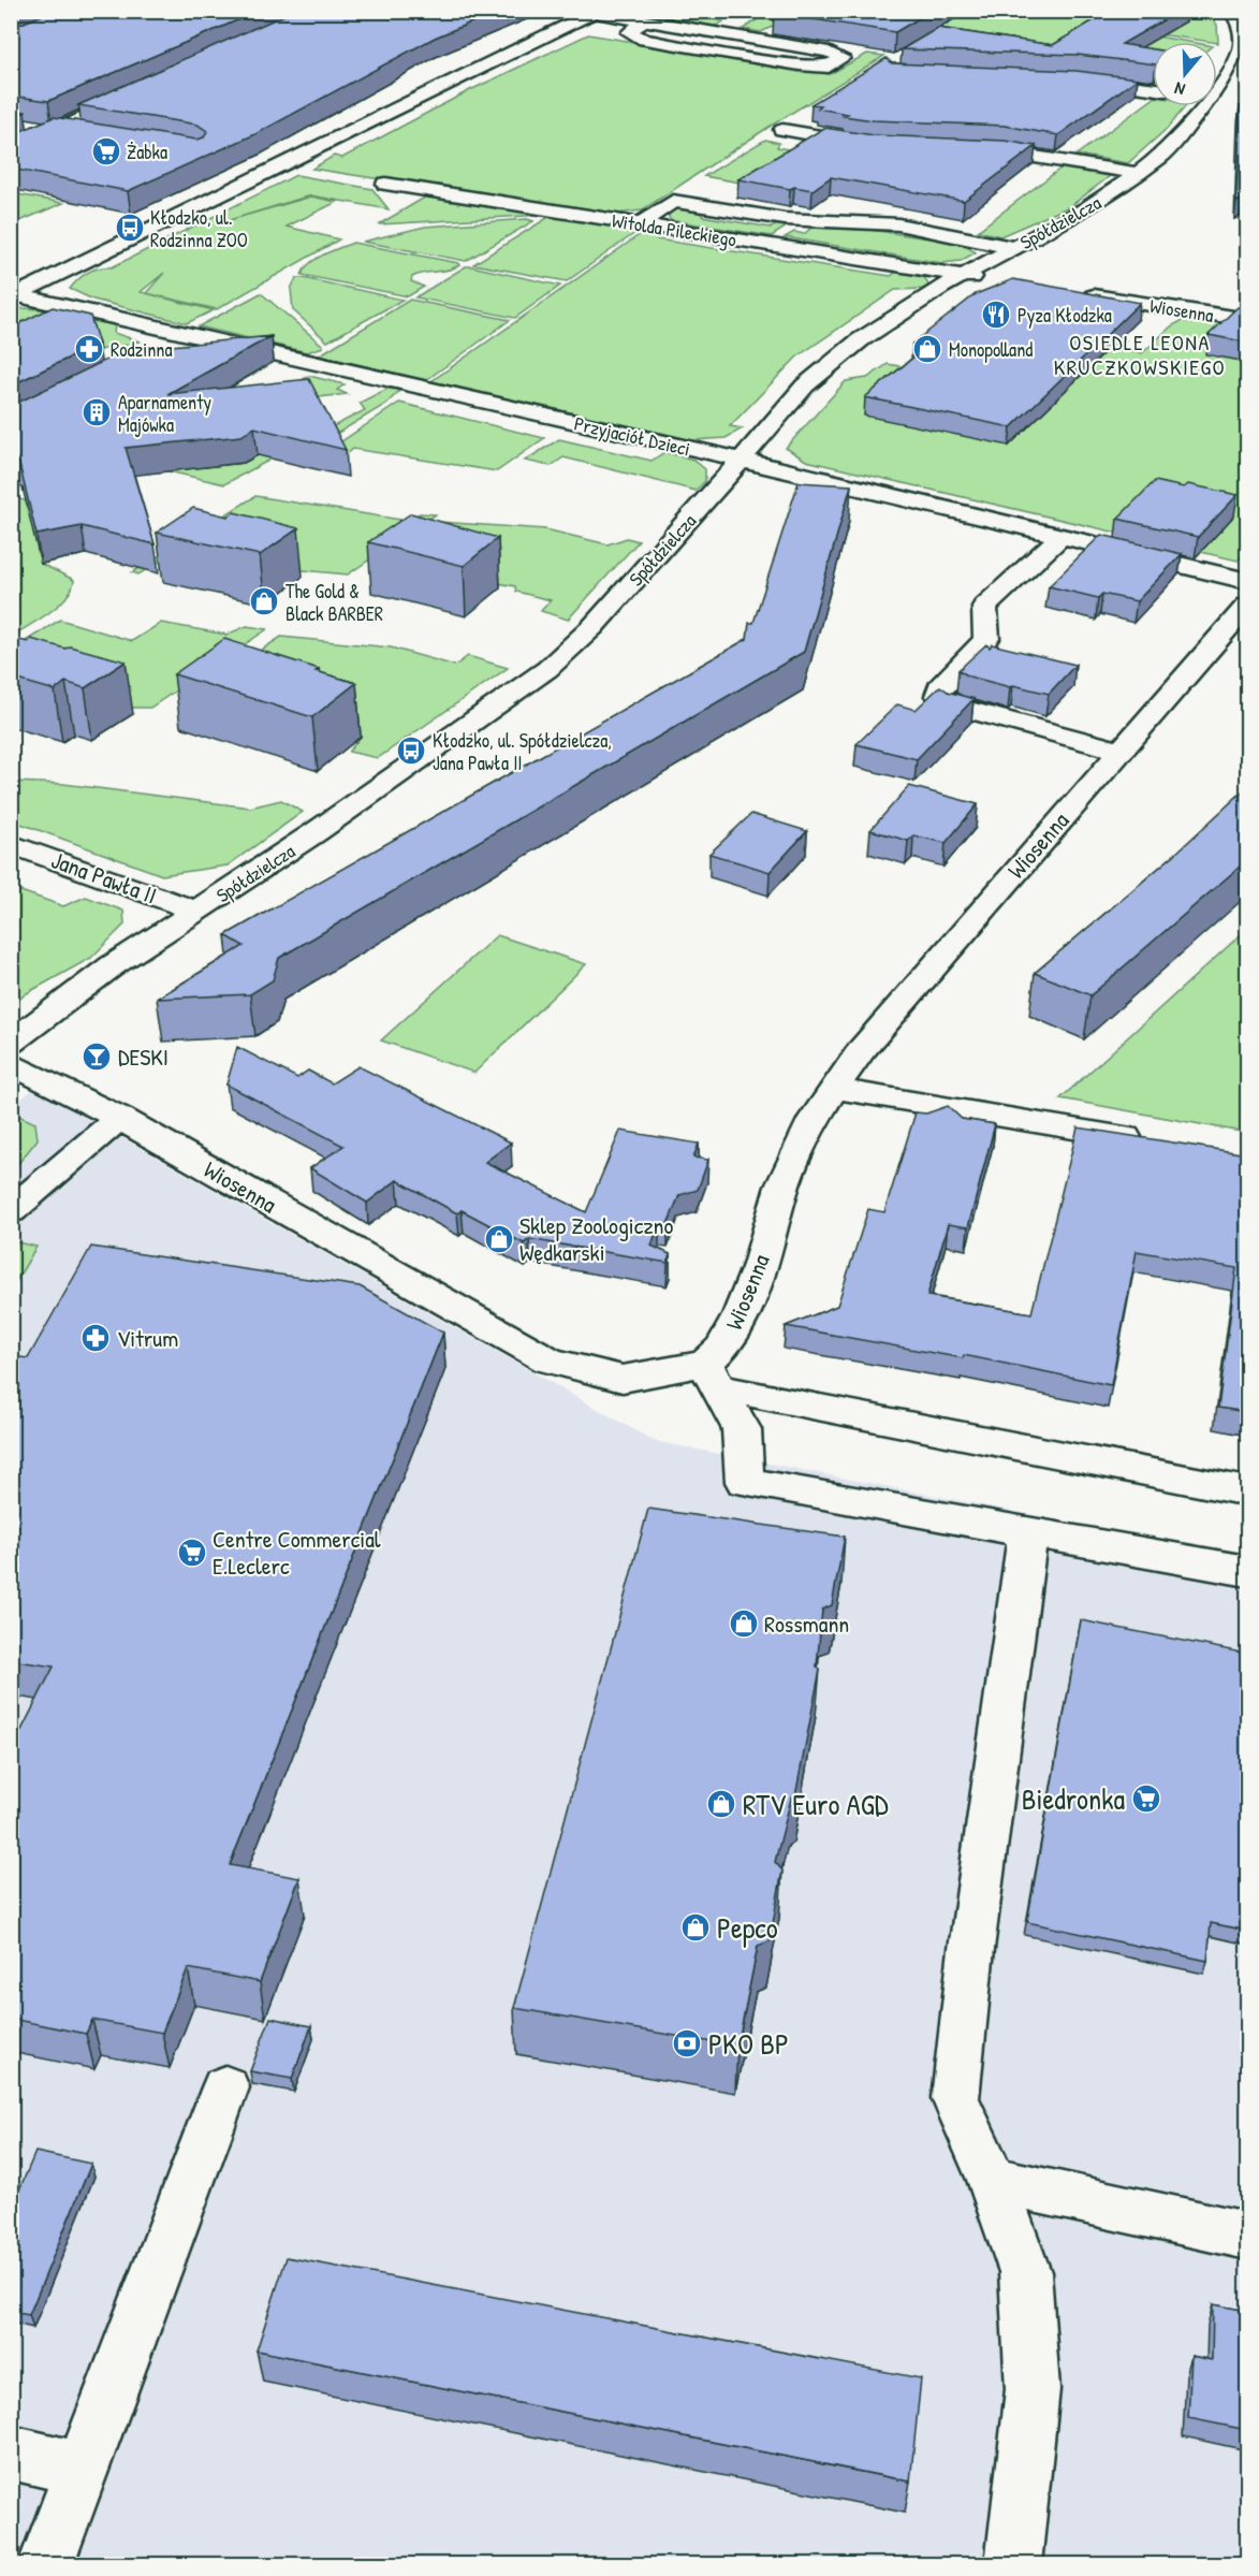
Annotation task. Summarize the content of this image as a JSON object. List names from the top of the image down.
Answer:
{
  "streets": {
    "street": [
      "Spółdzielcza",
      "Witolda Pileckiego",
      "Wiosenna",
      "Przyjaciół Dzieci",
      "Jana Pawła II"
    ]
  },
  "crossings": [
    ["Spółdzielcza", "Witolda Pileckiego"],
    ["Spółdzielcza", "Przyjaciół Dzieci"],
    ["Spółdzielcza", "Jana Pawła II"]
  ],
  "districts": ["OSIEDLE LEONA KRUCZKOWSKIEGO"],
  "places": {
    "supermarket": ["Żabka", "Centre Commercial E.Leclerc", "Biedronka"],
    "bus stop": ["Kłodzko, ul. Rodzinna ZOO", "Kłodzko, ul. Spółdzielcza, Jana Pawła II"],
    "restaurant": ["Pyza Kłodzka"],
    "pharmacy": ["Rodzinna", "Vitrum"],
    "shop": [
      "Monopolland",
      "The Gold & Black BARBER",
      "Sklep Zoologiczno Wędkarski",
      "Rossmann",
      "RTV Euro AGD",
      "Pepco"
    ],
    "building": ["Aparnamenty Majówka"],
    "bar": ["DESKI"],
    "bank": ["PKO BP"]
  },
  "north": "bottom"
}
